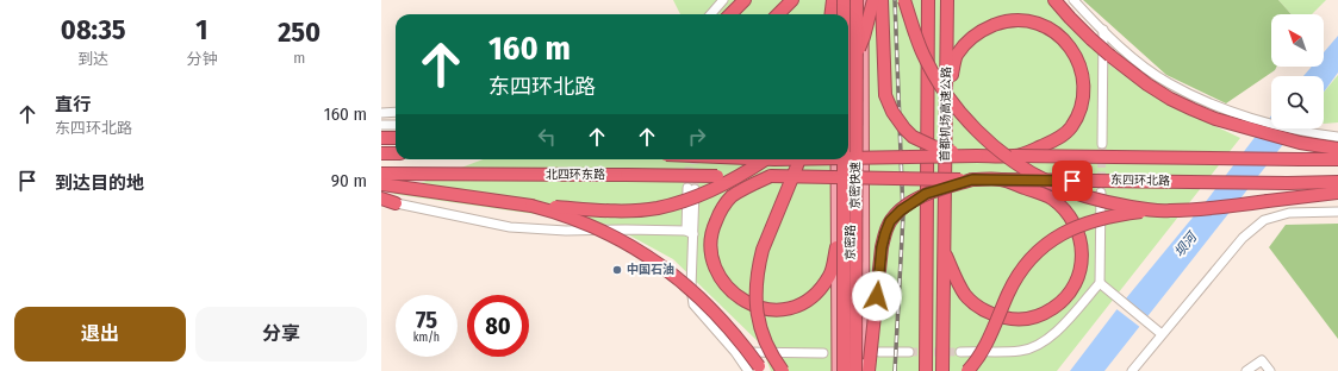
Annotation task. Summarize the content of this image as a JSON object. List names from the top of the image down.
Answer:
{
  "streets": {
    "highway": [
      "首都机场高速公路",
      "北四环东路",
      "东四环北路",
      "京密快速"
    ],
    "main road": ["京密路"]
  },
  "crossings": [
    ["北四环东路", "东四环北路"]
  ],
  "water": ["坝河"],
  "places": ["中国石油"],
  "north": "top left",
  "page": {
    "eta": [
      "08:35",
      "到达",
      "1",
      "分钟",
      "250",
      "m"
    ],
    "turn": ["160 m", "东四环北路"],
    "list": [
      {
        "name": "直行",
        "note": "东四环北路",
        "value": "160 m"
      },
      {
        "name": "到达目的地",
        "value": "90 m"
      }
    ],
    "speed": "75 km/h",
    "limit": "80",
    "buttons": ["退出", "分享"]
  }
}
